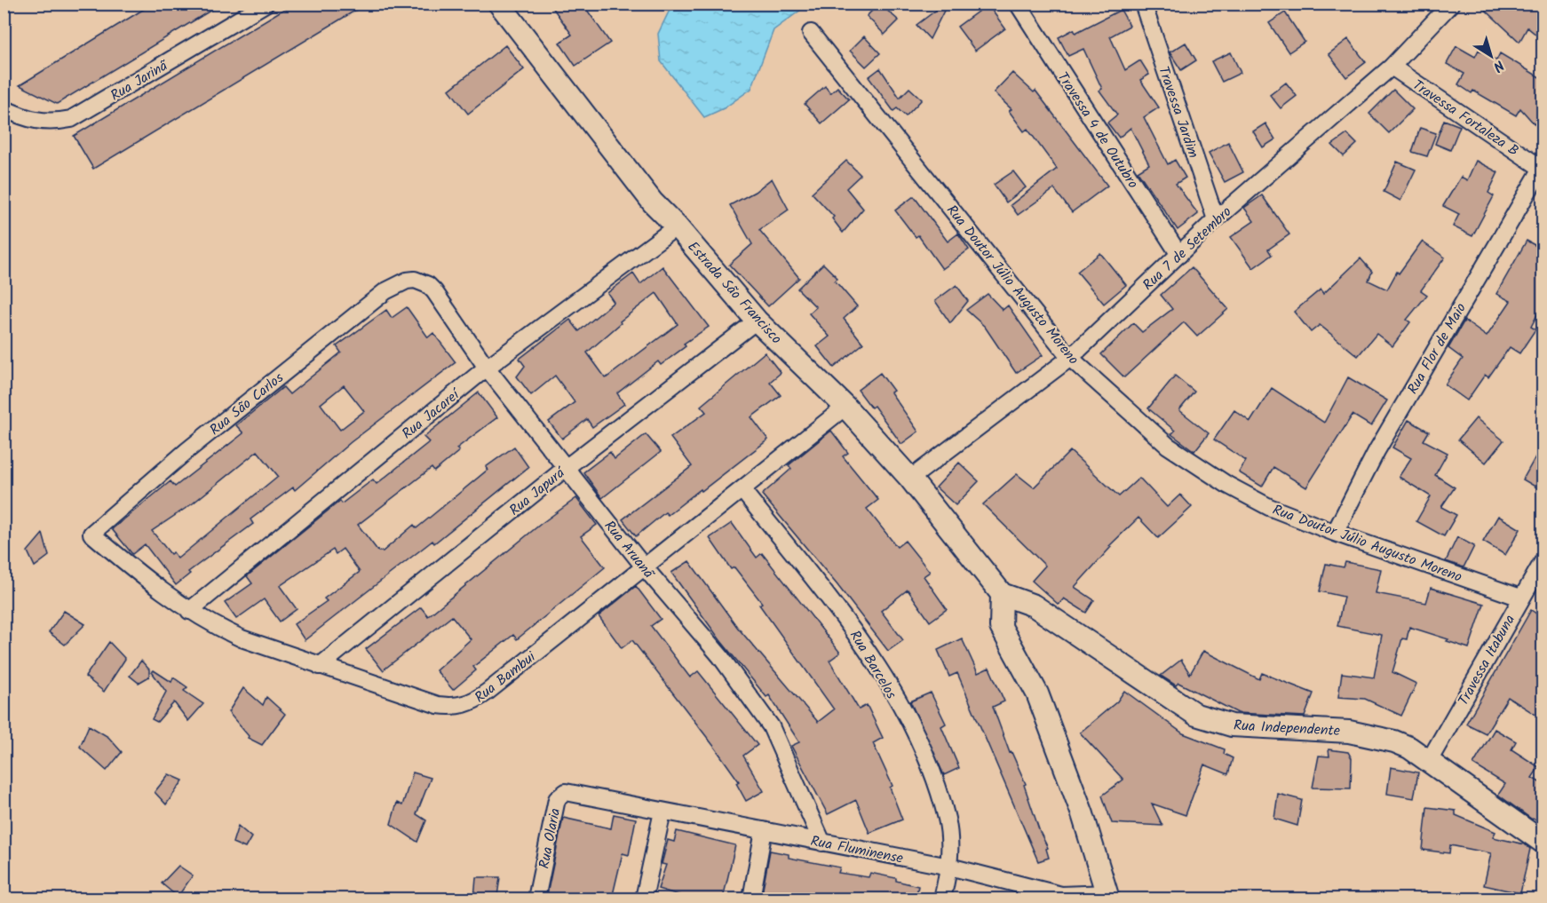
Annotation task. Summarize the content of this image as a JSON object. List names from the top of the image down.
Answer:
{
  "streets": {
    "street": [
      "Rua Jarinã",
      "Travessa Jardim",
      "Travessa Fortaleza B",
      "Travessa 4 de Outubro",
      "Rua 7 de Setembro",
      "Rua Doutor Júlio Augusto Moreno",
      "Estrada São Francisco",
      "Rua Flor de Maio",
      "Rua São Carlos",
      "Rua Jacareí",
      "Rua Japurá",
      "Rua Aruanã",
      "Travessa Itabuna",
      "Rua Barcelos",
      "Rua Bambui",
      "Rua Independente",
      "Rua Olaria",
      "Rua Fluminense"
    ]
  },
  "crossings": [
    ["Travessa Jardim", "Rua 7 de Setembro"],
    ["Travessa Fortaleza B", "Rua 7 de Setembro"],
    ["Travessa Fortaleza B", "Rua Flor de Maio"],
    ["Travessa 4 de Outubro", "Rua 7 de Setembro"],
    ["Rua 7 de Setembro", "Rua Doutor Júlio Augusto Moreno"],
    ["Rua 7 de Setembro", "Estrada São Francisco"],
    ["Rua Doutor Júlio Augusto Moreno", "Rua Flor de Maio"],
    ["Rua Doutor Júlio Augusto Moreno", "Travessa Itabuna"],
    ["Estrada São Francisco", "Rua Jacareí"],
    ["Estrada São Francisco", "Rua Japurá"],
    ["Estrada São Francisco", "Rua Bambui"],
    ["Estrada São Francisco", "Rua Independente"],
    ["Rua São Carlos", "Rua Aruanã"],
    ["Rua São Carlos", "Rua Bambui"],
    ["Rua Jacareí", "Rua Aruanã"],
    ["Rua Jacareí", "Rua Bambui"],
    ["Rua Japurá", "Rua Aruanã"],
    ["Rua Japurá", "Rua Bambui"],
    ["Rua Aruanã", "Rua Bambui"],
    ["Rua Aruanã", "Rua Fluminense"],
    ["Travessa Itabuna", "Rua Independente"],
    ["Rua Barcelos", "Rua Bambui"],
    ["Rua Barcelos", "Rua Fluminense"],
    ["Rua Olaria", "Rua Fluminense"]
  ],
  "north": "bottom right"
}
